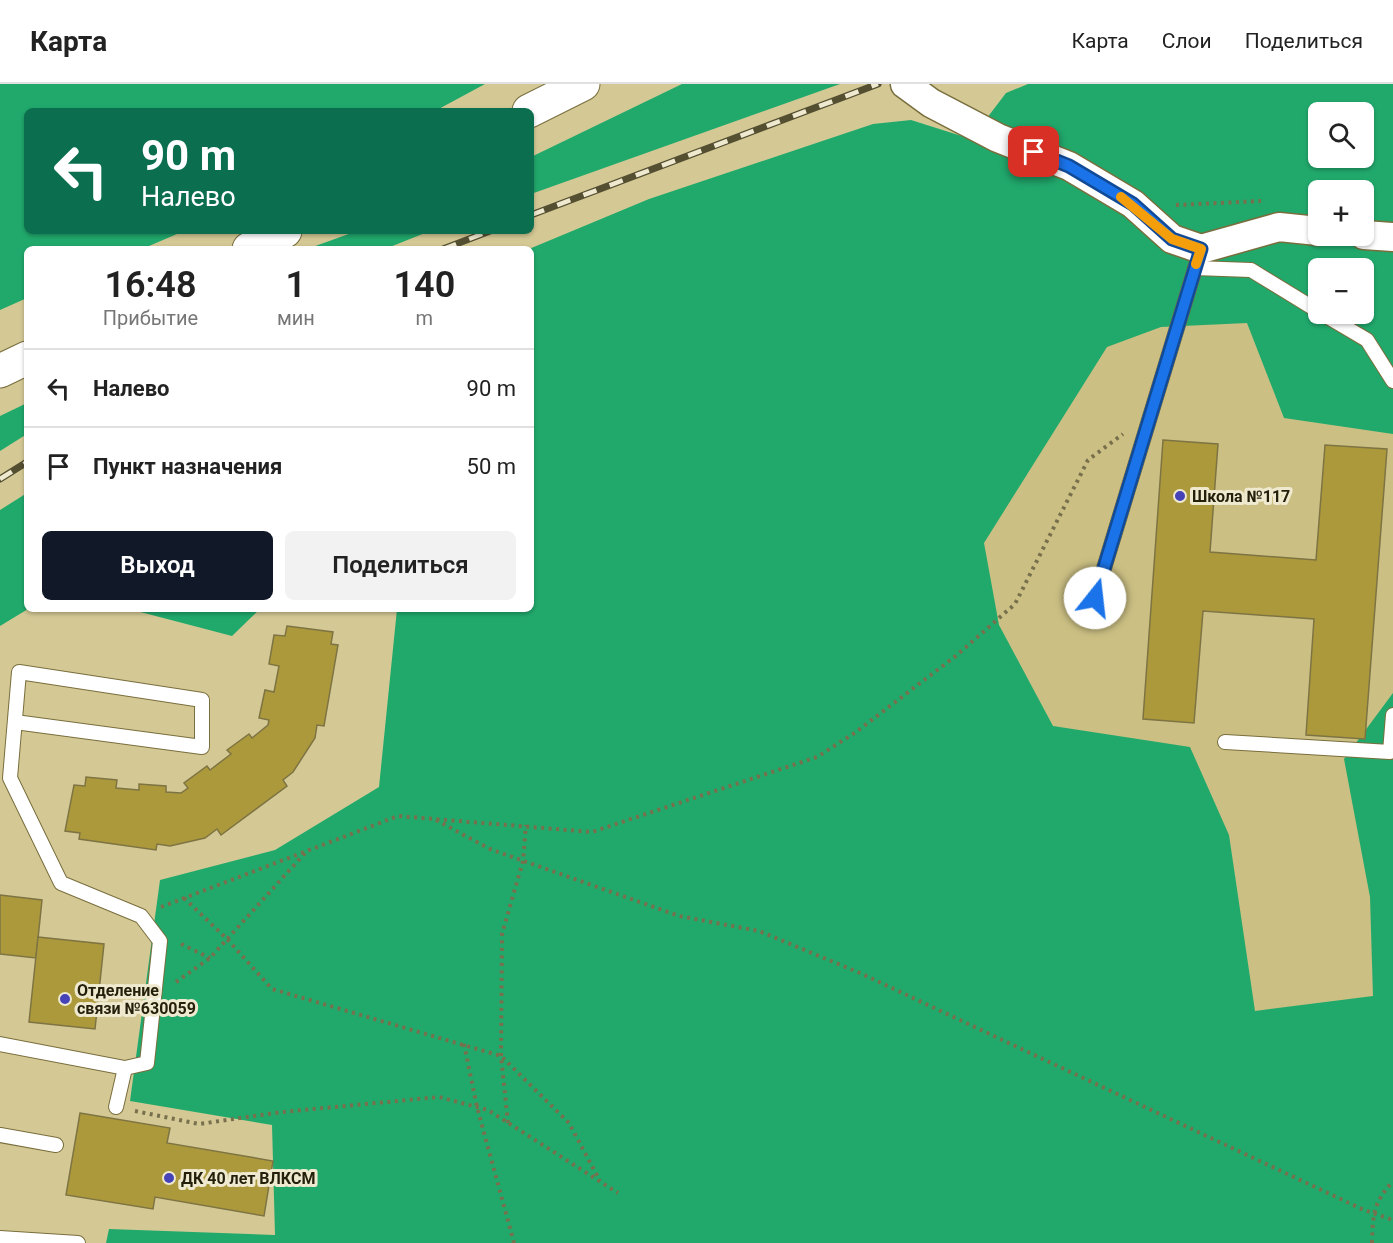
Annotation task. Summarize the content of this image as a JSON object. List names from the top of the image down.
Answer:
{
  "places": ["Школа №117", "Отделение связи №630059", "ДК 40 лет ВЛКСМ"],
  "page": {
    "header": "Карта",
    "nav": ["Карта", "Слои", "Поделиться"],
    "map_buttons": ["+", "−"],
    "turn": ["90 m", "Налево"],
    "eta": [
      "16:48",
      "Прибытие",
      "1",
      "мин",
      "140",
      "m"
    ],
    "list": [
      {
        "name": "Налево",
        "value": "90 m"
      },
      {
        "name": "Пункт назначения",
        "value": "50 m"
      }
    ],
    "buttons": ["Выход", "Поделиться"]
  }
}
